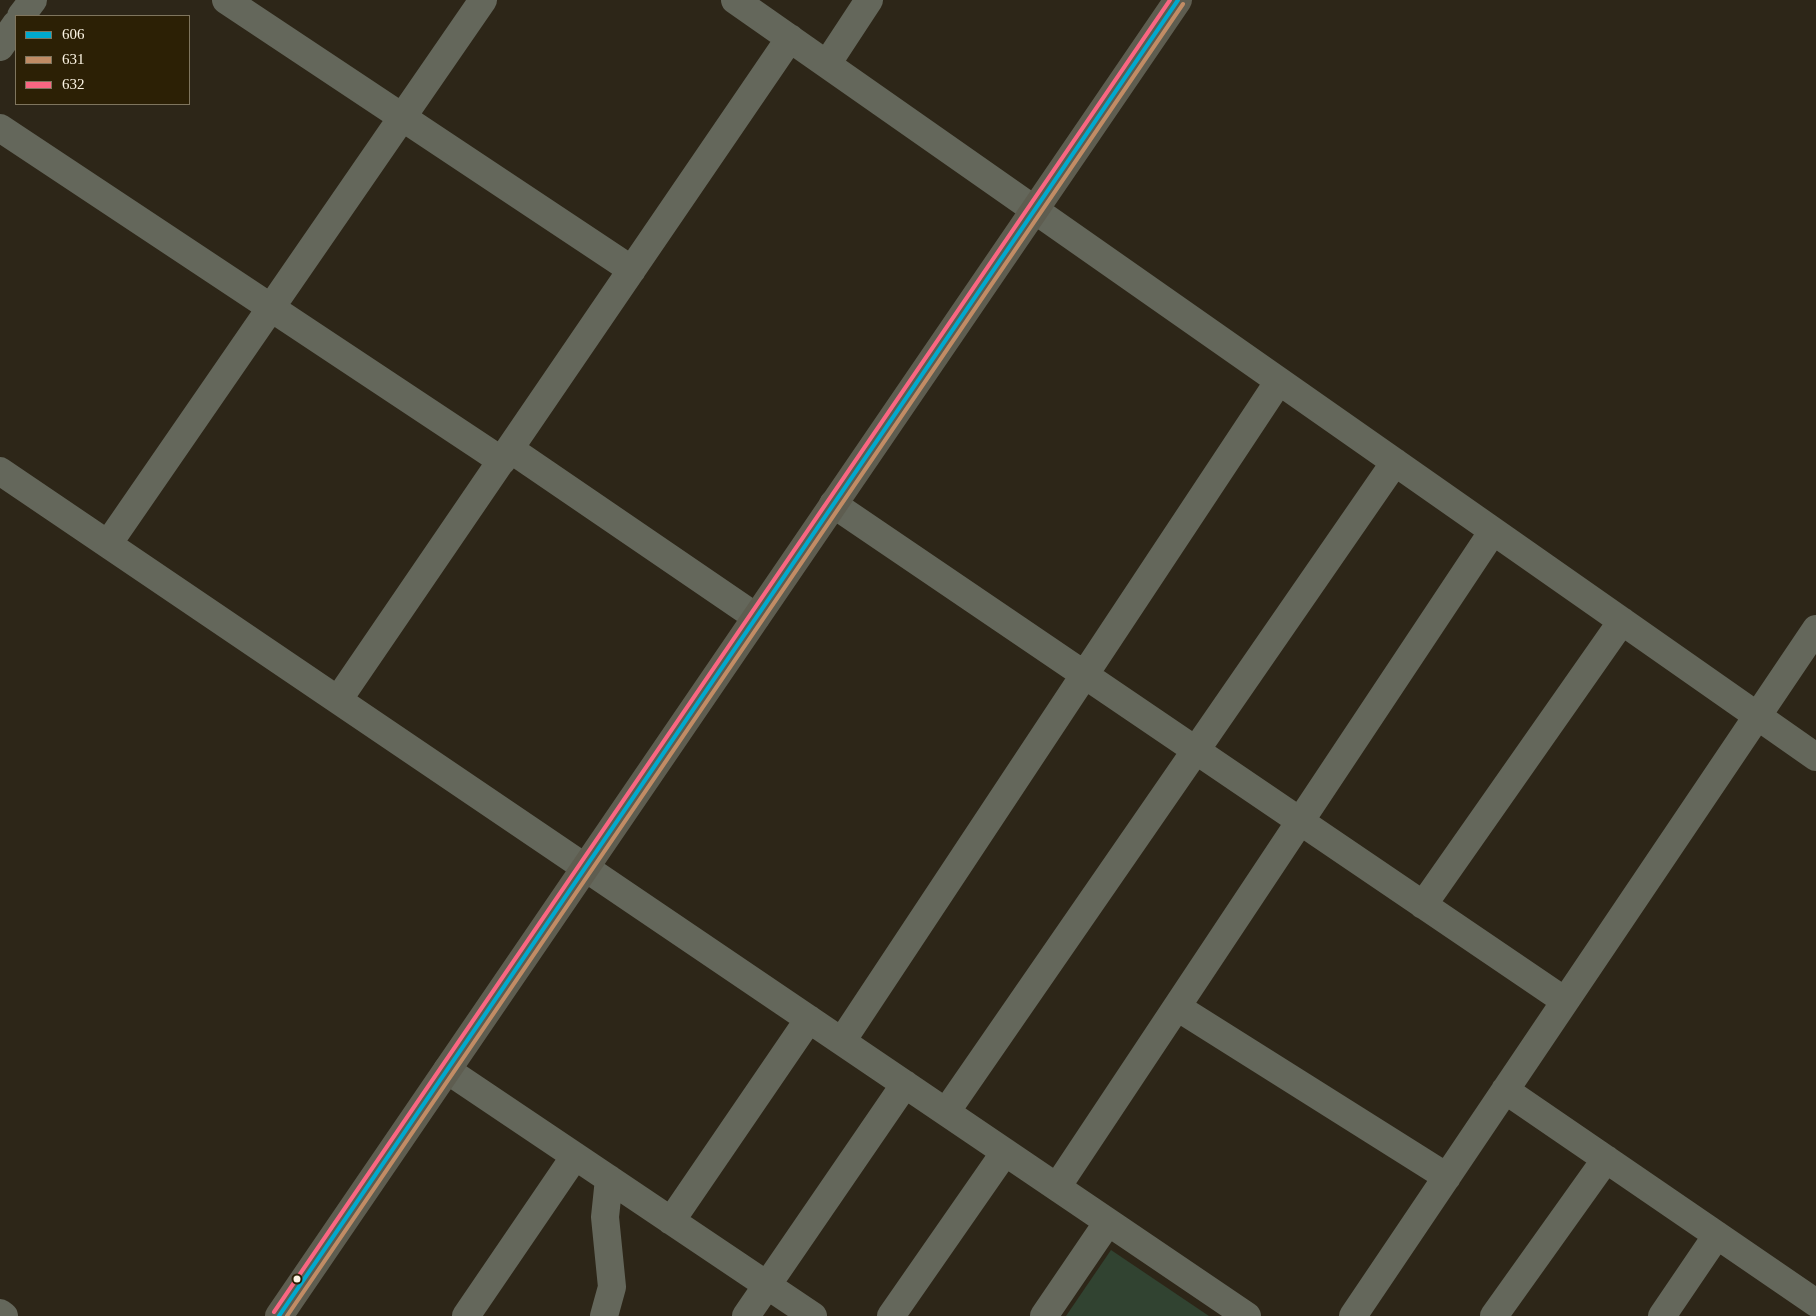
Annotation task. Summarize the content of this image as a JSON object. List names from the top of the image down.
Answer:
{
  "lines": ["transit line 606", "transit line 632", "transit line 631"],
  "legend": ["606", "631", "632"]
}
